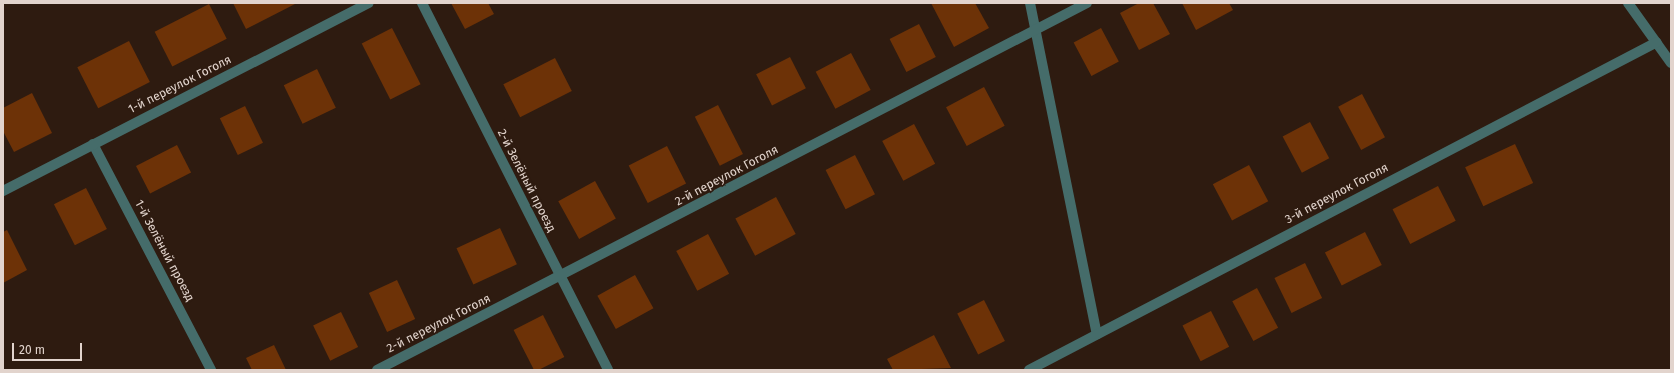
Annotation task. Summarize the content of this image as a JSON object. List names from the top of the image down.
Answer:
{
  "streets": {
    "street": [
      "1-й переулок Гоголя",
      "2-й переулок Гоголя",
      "2-й Зелёный проезд",
      "3-й переулок Гоголя",
      "1-й Зелёный проезд"
    ]
  },
  "crossings": [
    ["1-й переулок Гоголя", "1-й Зелёный проезд"],
    ["2-й переулок Гоголя", "2-й Зелёный проезд"]
  ],
  "scale_bar": "20 m"
}
